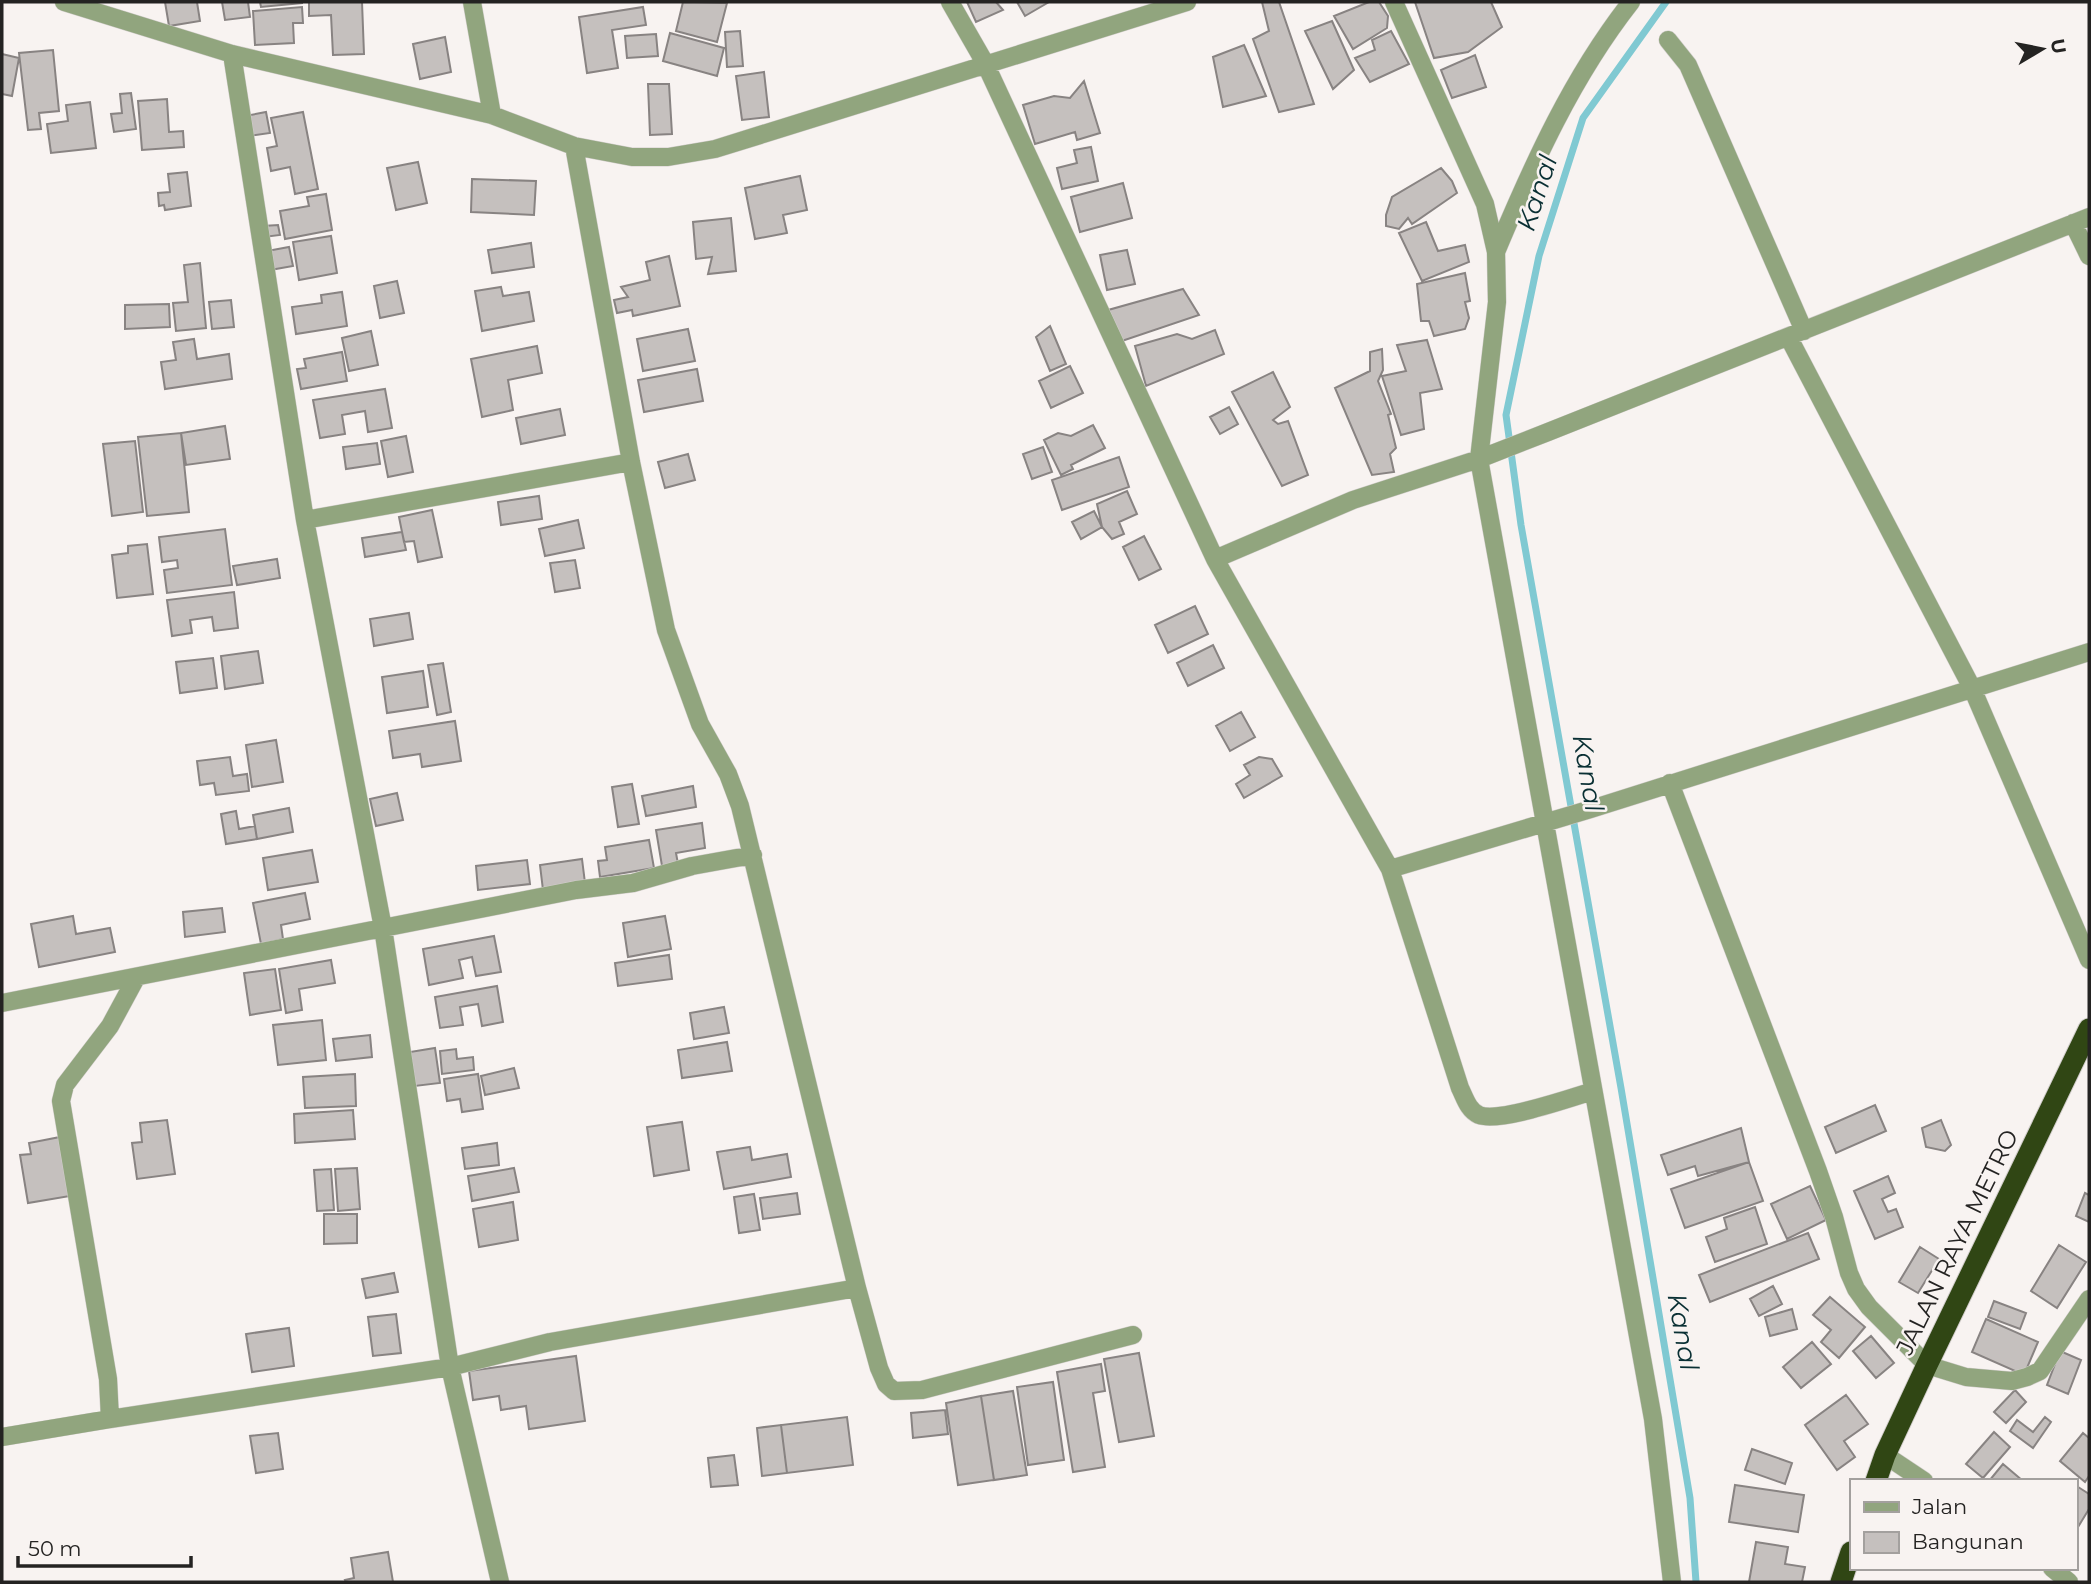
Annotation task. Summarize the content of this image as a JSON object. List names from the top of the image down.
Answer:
{
  "streets": {
    "highway": ["JALAN RAYA METRO"]
  },
  "water": ["Kanal"],
  "legend": ["Jalan", "Bangunan"],
  "scale_bar": "50 m",
  "north": "right"
}
